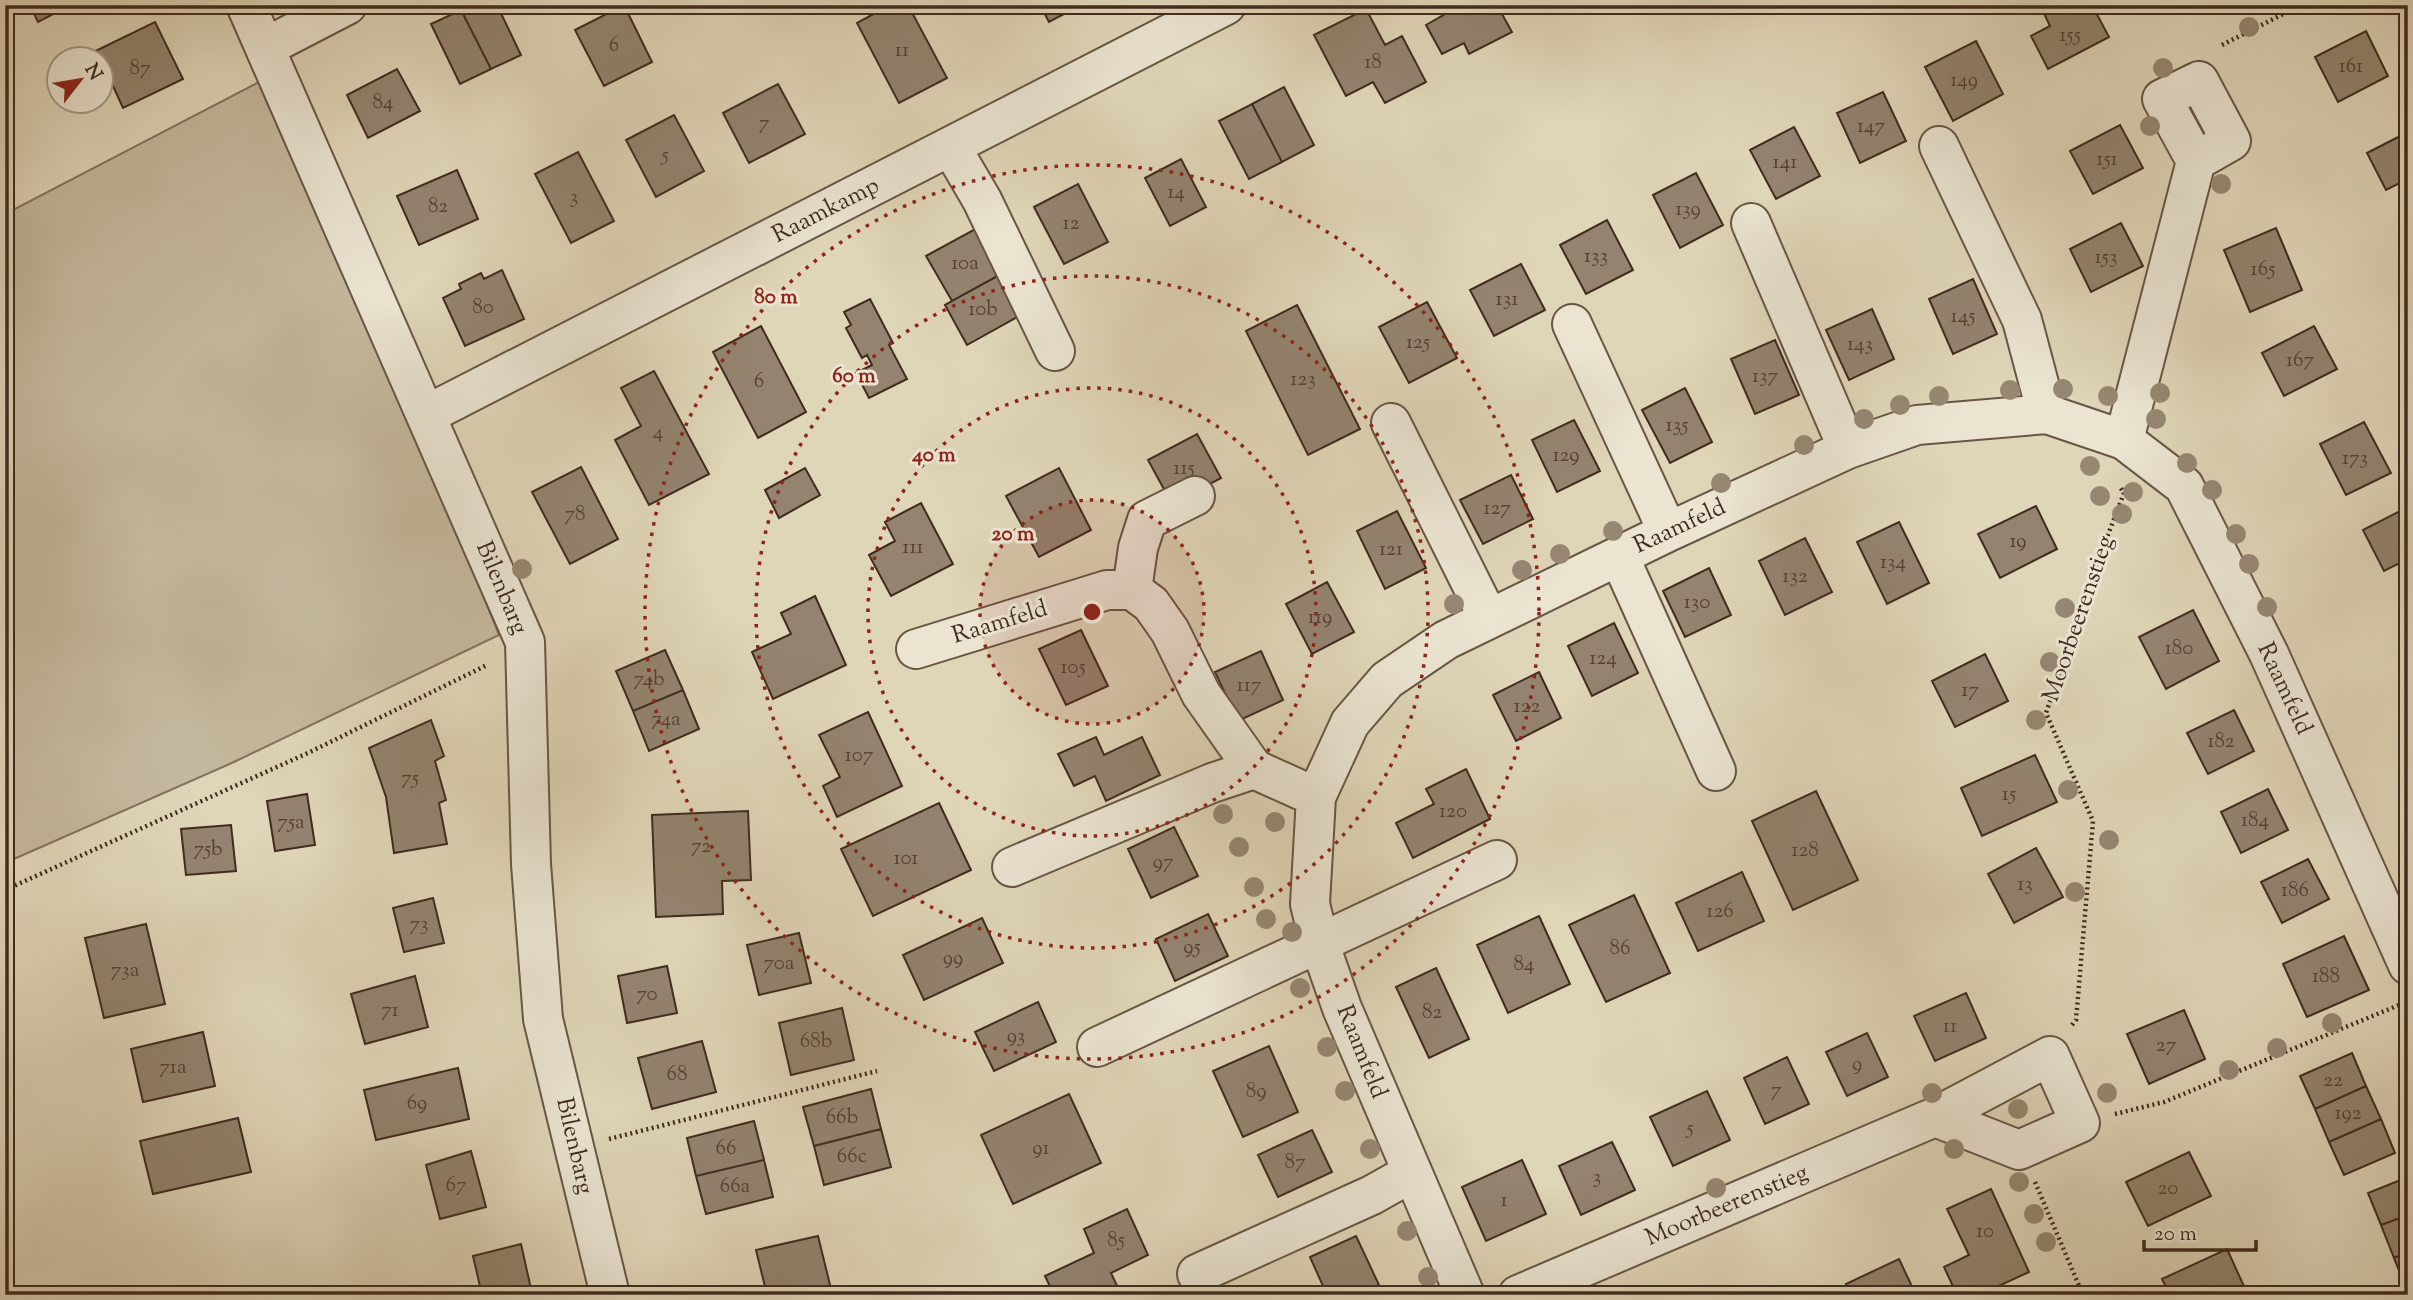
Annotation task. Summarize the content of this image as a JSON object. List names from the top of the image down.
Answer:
{
  "streets": {
    "street": [
      "Raamkamp",
      "Raamfeld",
      "Bilenbarg",
      "Moorbeerenstieg"
    ]
  },
  "crossings": [
    ["Raamkamp", "Bilenbarg"]
  ],
  "house_numbers": [
    "155",
    "6",
    "11",
    "18",
    "161",
    "87",
    "149",
    "84",
    "7",
    "147",
    "5",
    "151",
    "141",
    "14",
    "3",
    "82",
    "139",
    "12",
    "133",
    "153",
    "10a",
    "165",
    "131",
    "80",
    "10b",
    "145",
    "125",
    "143",
    "167",
    "137",
    "123",
    "6",
    "135",
    "4",
    "129",
    "173",
    "115",
    "127",
    "78",
    "19",
    "111",
    "121",
    "134",
    "132",
    "130",
    "119",
    "180",
    "124",
    "105",
    "74b",
    "117",
    "17",
    "122",
    "74a",
    "182",
    "107",
    "75",
    "15",
    "120",
    "184",
    "75a",
    "72",
    "75b",
    "128",
    "101",
    "97",
    "13",
    "186",
    "126",
    "73",
    "95",
    "86",
    "99",
    "70a",
    "84",
    "73a",
    "188",
    "70",
    "71",
    "82",
    "11",
    "93",
    "68b",
    "27",
    "9",
    "71a",
    "68",
    "22",
    "7",
    "89",
    "69",
    "192",
    "66b",
    "5",
    "66",
    "91",
    "66c",
    "87",
    "3",
    "67",
    "66a",
    "20",
    "1",
    "10",
    "85"
  ],
  "scale_bar": "20 m",
  "north": "top right",
  "rings": [
    "80 m",
    "60 m",
    "40 m",
    "20 m"
  ]
}
